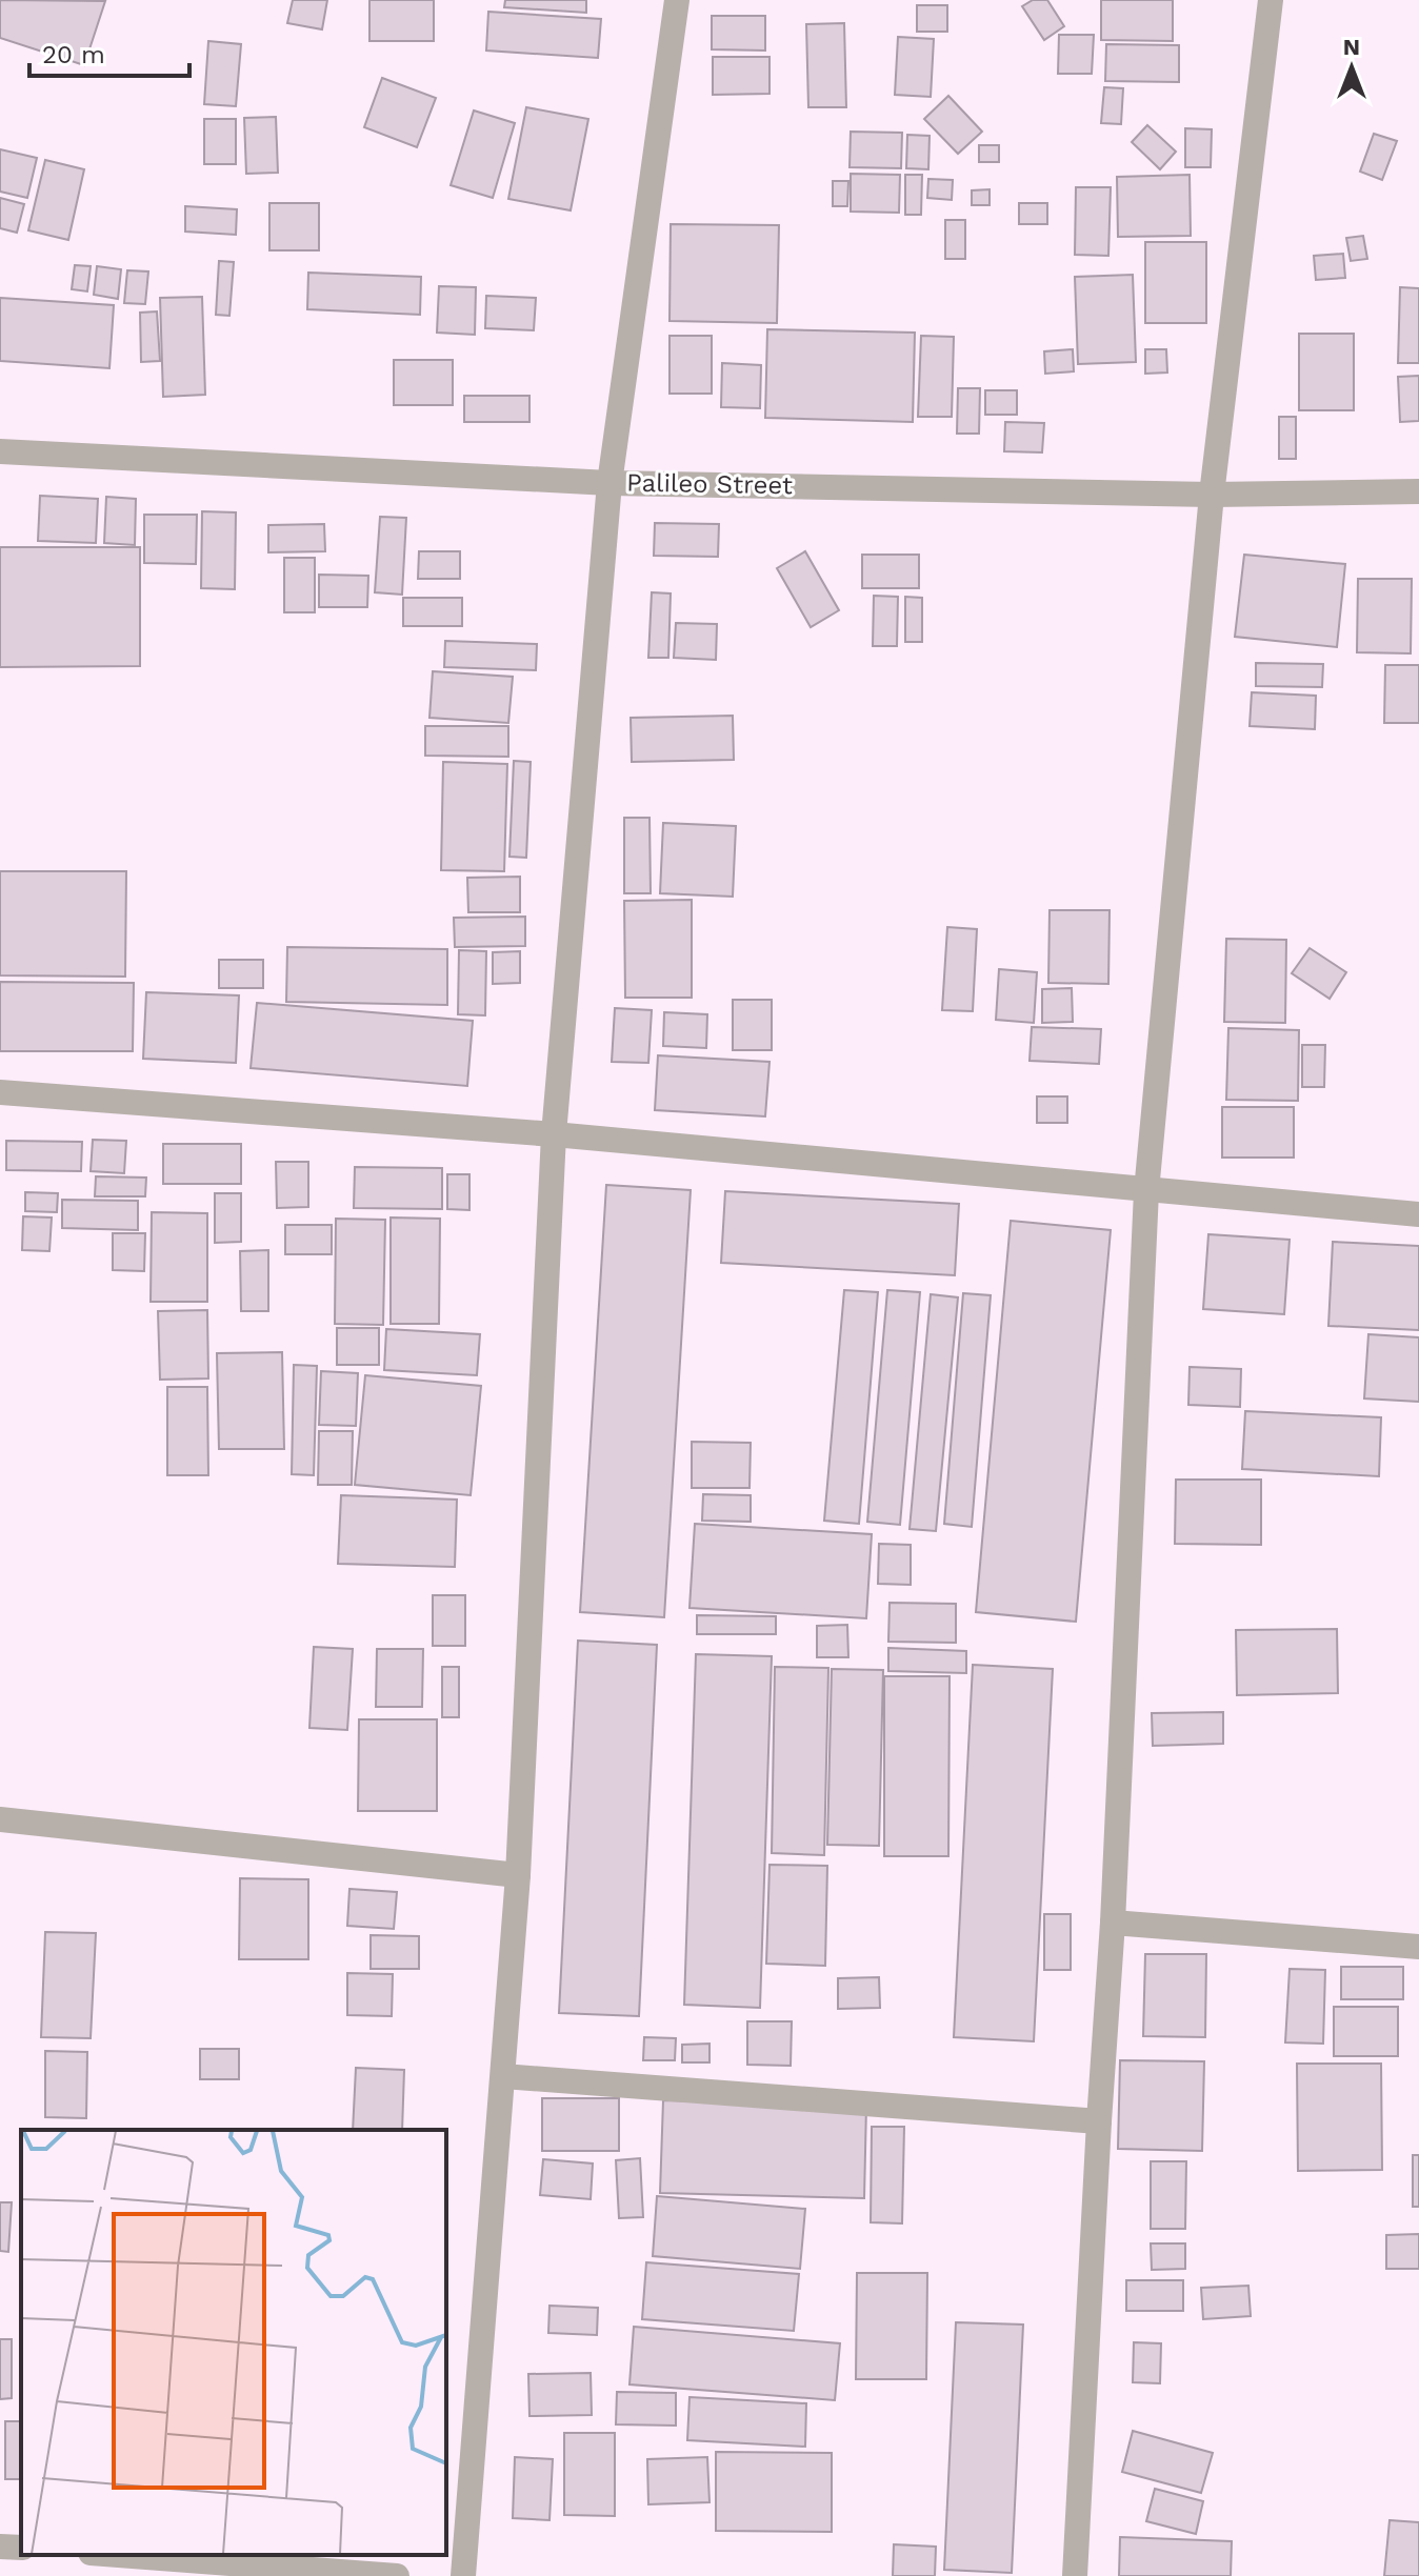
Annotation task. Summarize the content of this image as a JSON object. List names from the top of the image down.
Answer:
{
  "streets": {
    "street": ["Palileo Street"]
  },
  "scale_bar": "20 m",
  "north": "top"
}
